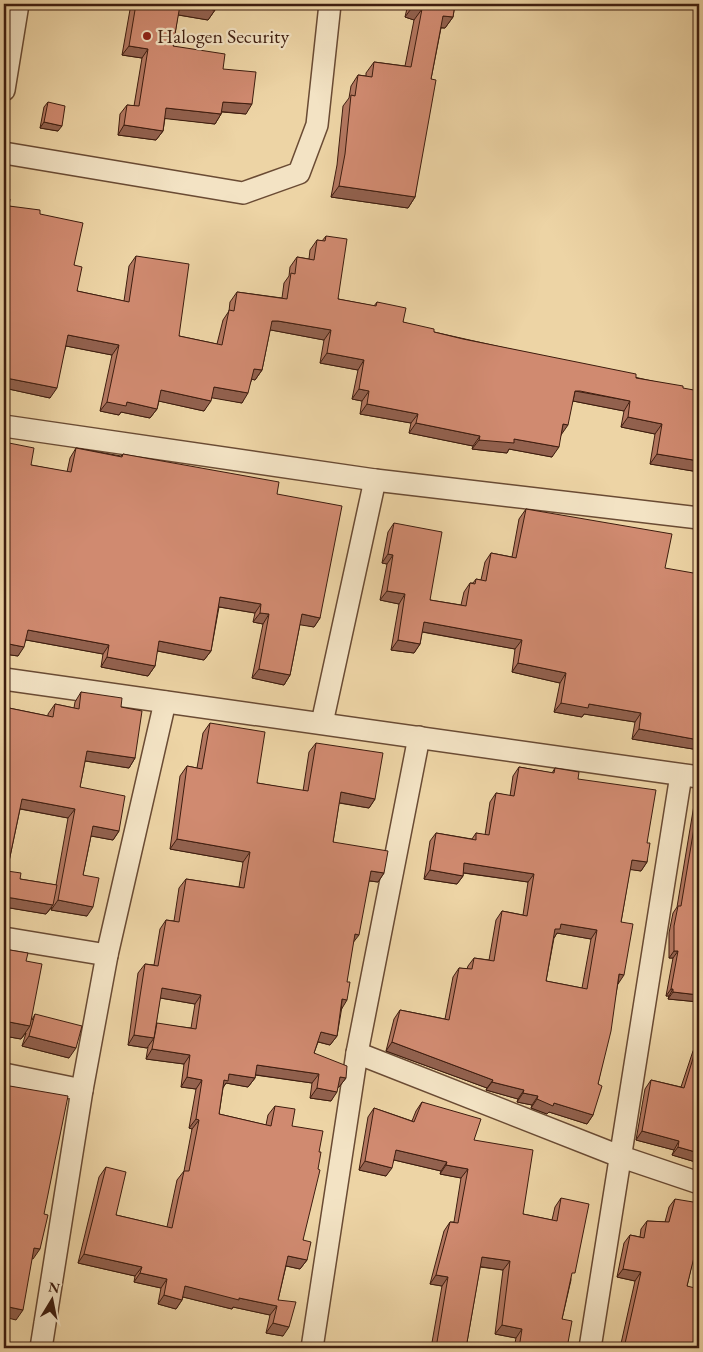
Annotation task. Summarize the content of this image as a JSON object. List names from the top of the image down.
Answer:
{
  "places": ["Halogen Security"],
  "north": "top"
}
